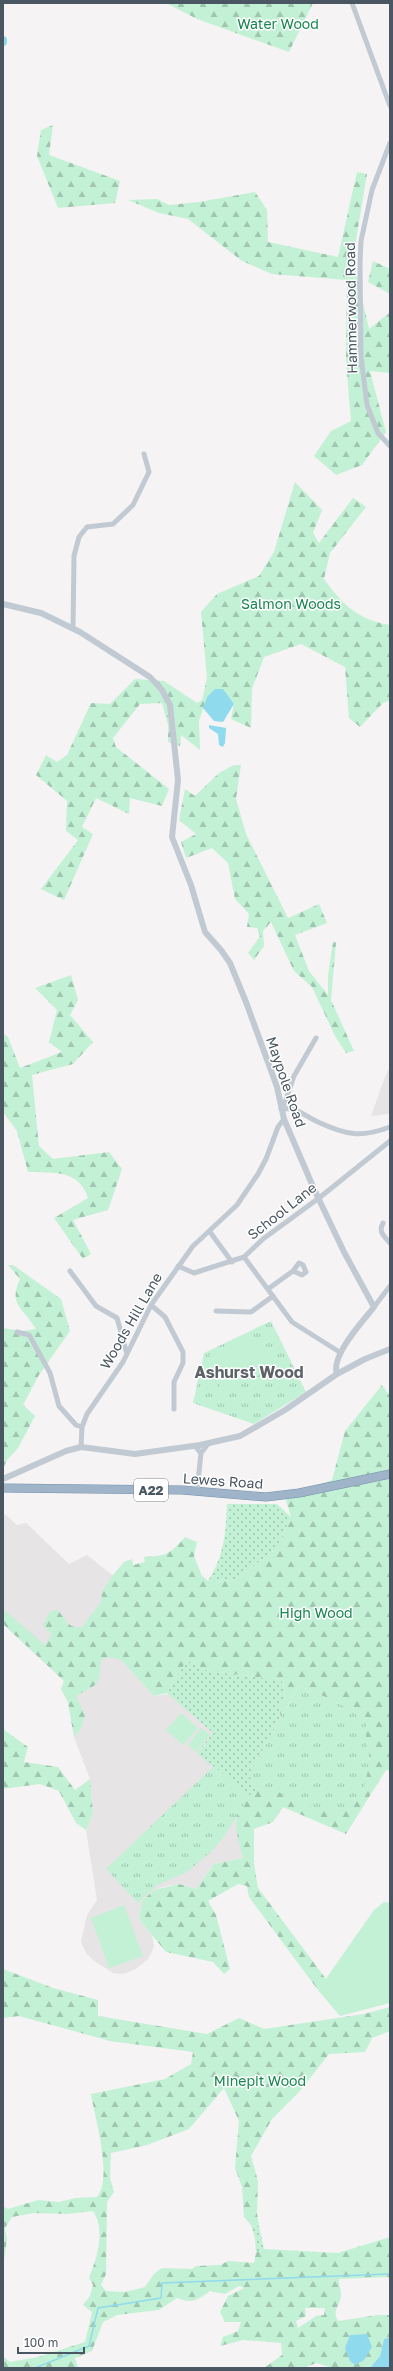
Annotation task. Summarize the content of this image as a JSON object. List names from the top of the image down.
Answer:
{
  "streets": {
    "highway": ["Lewes Road", "A22"],
    "street": [
      "Hammerwood Road",
      "Maypole Road",
      "School Lane",
      "Woods Hill Lane"
    ]
  },
  "crossings": [
    ["Maypole Road", "School Lane"],
    ["Maypole Road", "Woods Hill Lane"],
    ["School Lane", "Woods Hill Lane"]
  ],
  "districts": ["Ashurst Wood"],
  "parks": [
    "Water Wood",
    "Salmon Woods",
    "High Wood",
    "Minepit Wood"
  ],
  "scale_bar": "100 m"
}
